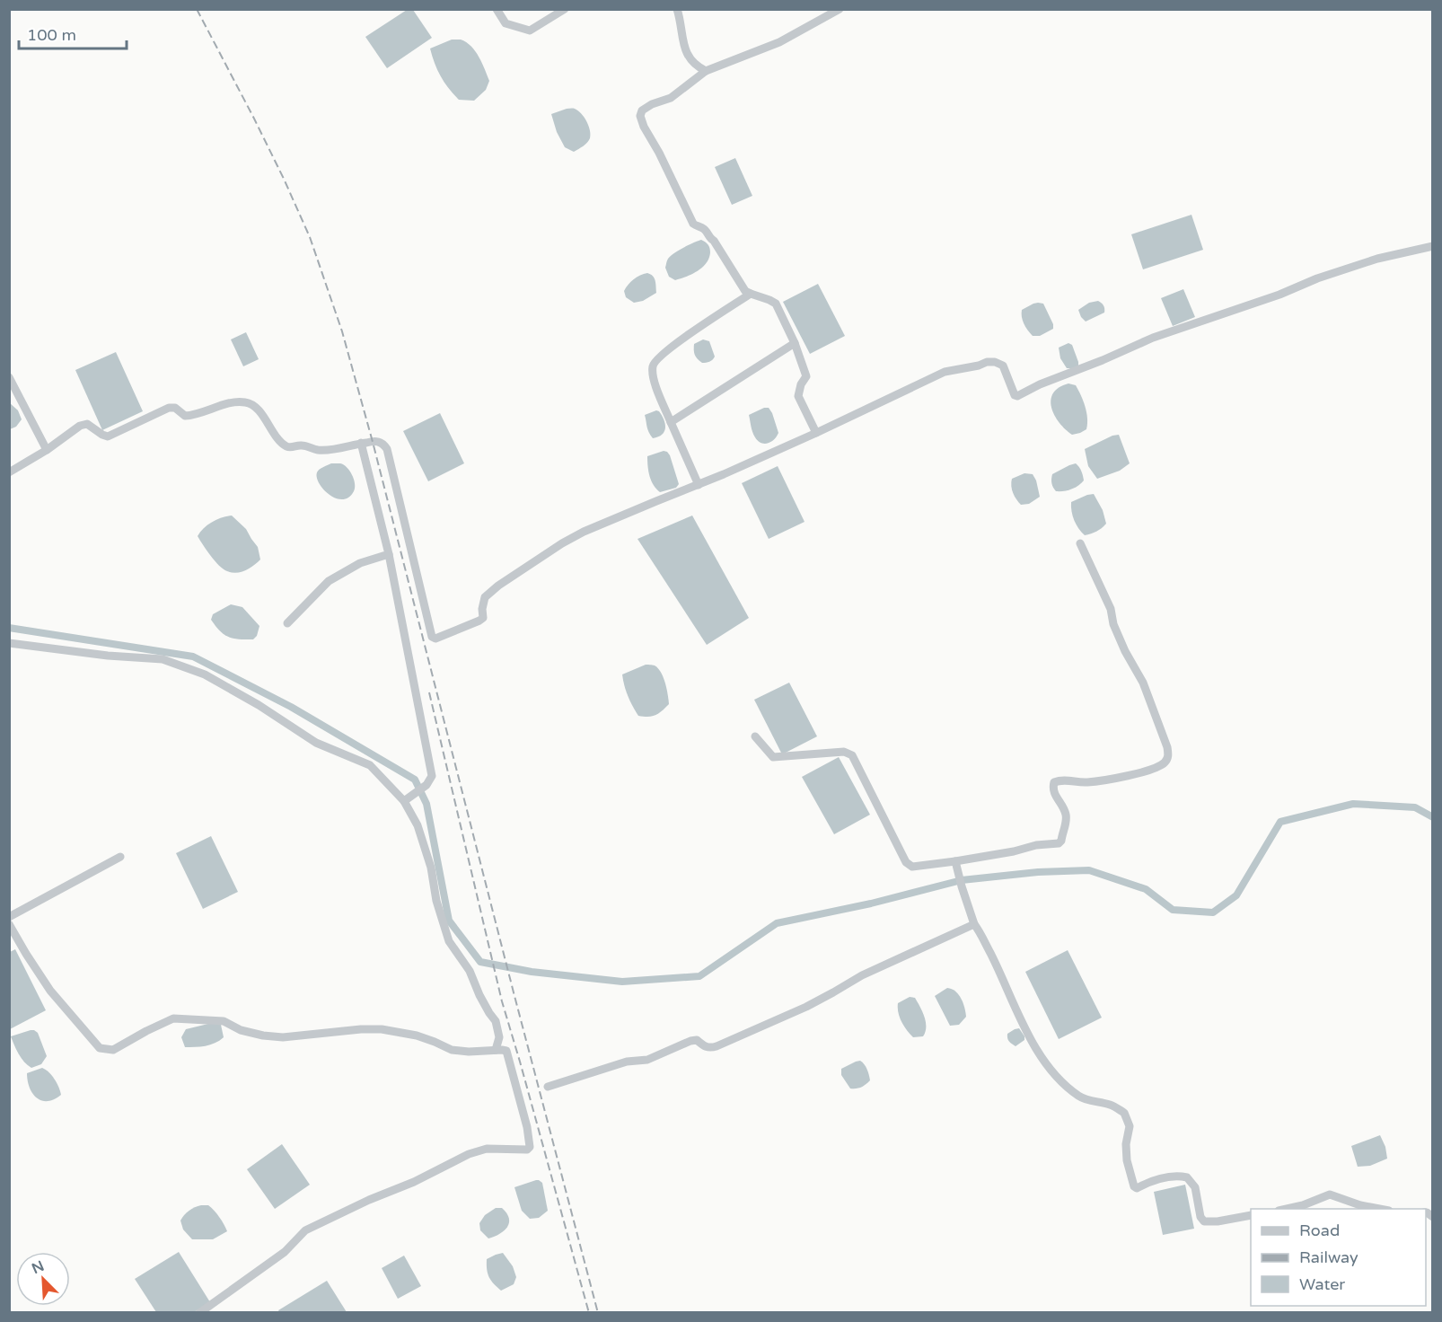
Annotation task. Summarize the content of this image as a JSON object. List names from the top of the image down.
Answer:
{
  "legend": ["Road", "Railway", "Water"],
  "scale_bar": "100 m",
  "north": "top left"
}
